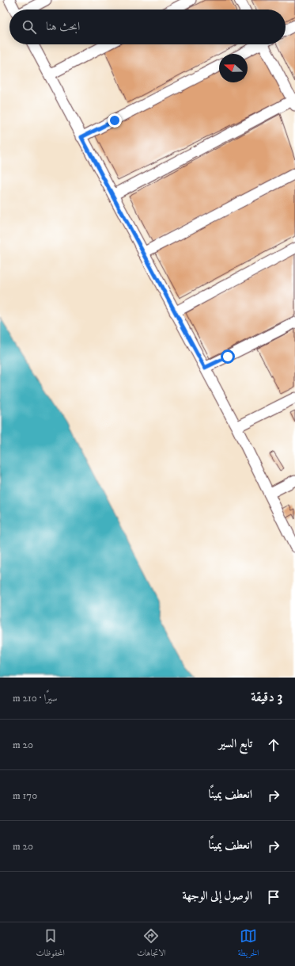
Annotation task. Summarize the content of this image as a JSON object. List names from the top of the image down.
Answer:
{
  "north": "left",
  "page": {
    "search": "ابحث هنا",
    "heading": ["3 دقيقة", "سيرًا · 210 m"],
    "list": [
      ["تابع السير", "20 m"],
      ["انعطف يمينًا", "170 m"],
      ["انعطف يمينًا", "20 m"],
      "الوصول إلى الوجهة"
    ],
    "nav": ["الخريطة", "الاتجاهات", "المحفوظات"]
  }
}
